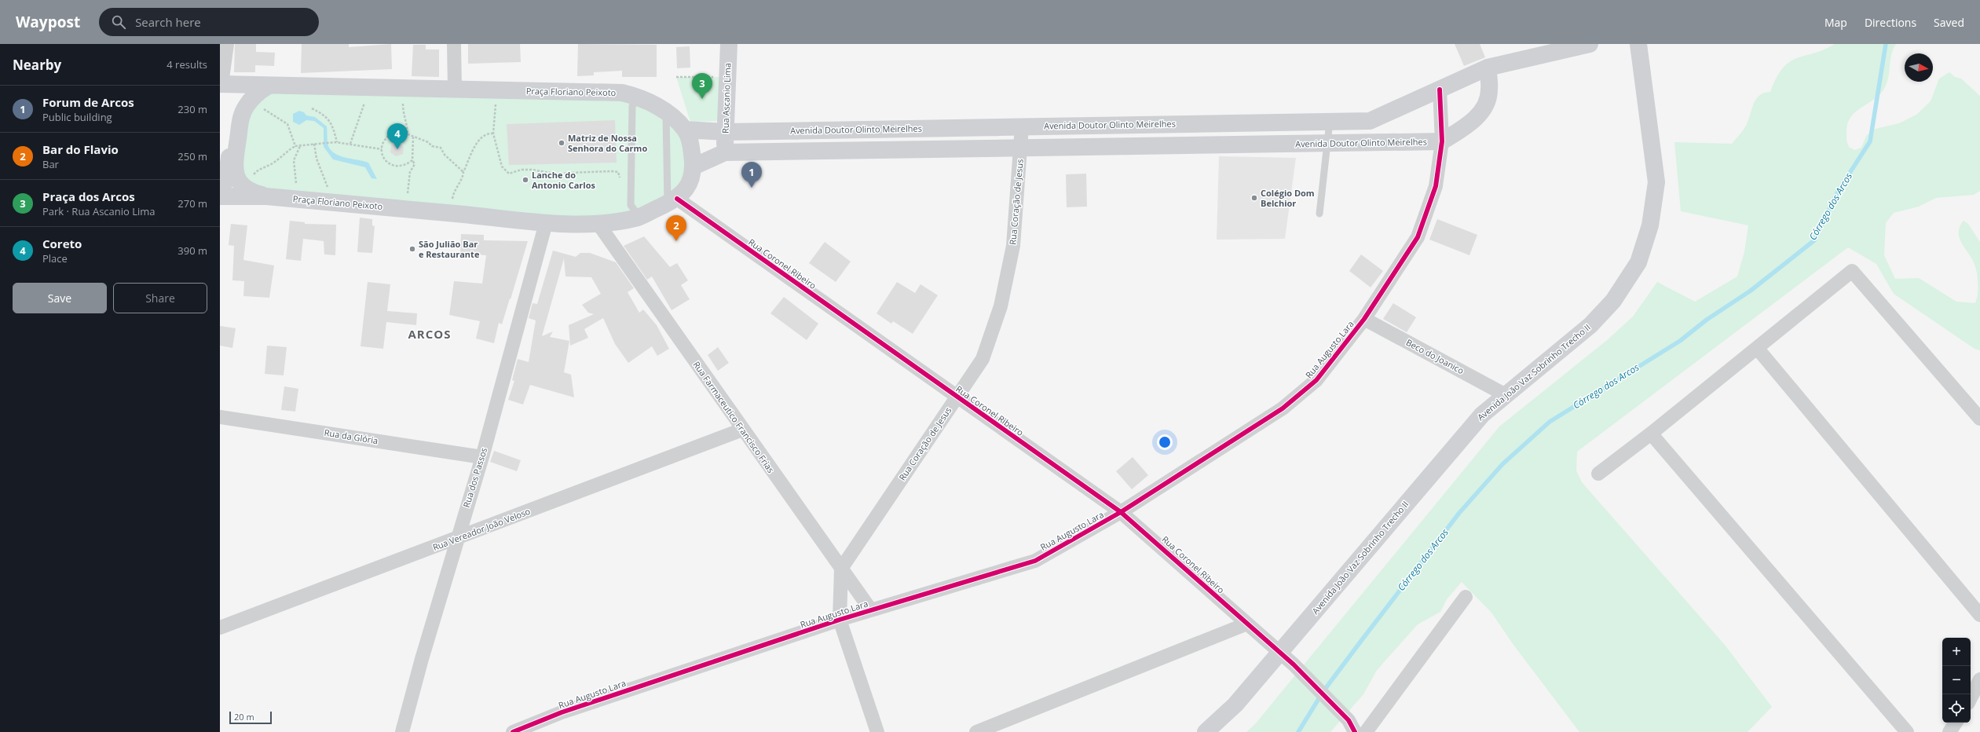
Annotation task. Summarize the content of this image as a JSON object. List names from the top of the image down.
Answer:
{
  "streets": {
    "main road": [
      "Praça Floriano Peixoto",
      "Rua Ascanio Lima",
      "Avenida Doutor Olinto Meirelhes",
      "Avenida João Vaz Sobrinho Trecho II"
    ],
    "street": [
      "Rua Coração de Jesus",
      "Rua Coronel Ribeiro",
      "Rua Augusto Lara",
      "Beco do Joanico",
      "Rua Farmaceutico Francisco Frias",
      "Rua da Glória",
      "Rua dos Passos",
      "Rua Vereador João Veloso"
    ]
  },
  "crossings": [
    ["Praça Floriano Peixoto", "Avenida Doutor Olinto Meirelhes"],
    ["Praça Floriano Peixoto", "Rua Coronel Ribeiro"],
    ["Praça Floriano Peixoto", "Rua Farmaceutico Francisco Frias"],
    ["Praça Floriano Peixoto", "Rua dos Passos"],
    ["Rua Ascanio Lima", "Avenida Doutor Olinto Meirelhes"],
    ["Avenida Doutor Olinto Meirelhes", "Rua Coração de Jesus"],
    ["Avenida Doutor Olinto Meirelhes", "Rua Augusto Lara"],
    ["Rua Coração de Jesus", "Rua Coronel Ribeiro"],
    ["Rua Coração de Jesus", "Rua Farmaceutico Francisco Frias"],
    ["Rua Coronel Ribeiro", "Rua Augusto Lara"],
    ["Rua Coronel Ribeiro", "Avenida João Vaz Sobrinho Trecho II"],
    ["Rua Augusto Lara", "Beco do Joanico"],
    ["Rua Augusto Lara", "Rua Farmaceutico Francisco Frias"],
    ["Beco do Joanico", "Avenida João Vaz Sobrinho Trecho II"],
    ["Rua Farmaceutico Francisco Frias", "Rua Vereador João Veloso"],
    ["Rua da Glória", "Rua dos Passos"],
    ["Rua dos Passos", "Rua Vereador João Veloso"]
  ],
  "districts": ["ARCOS"],
  "water": ["Córrego dos Arcos"],
  "places": [
    "Matriz de Nossa Senhora do Carmo",
    "Lanche do Antonio Carlos",
    "Colégio Dom Belchior",
    "São Julião Bar e Restaurante"
  ],
  "scale_bar": "20 m",
  "north": "right",
  "page": {
    "header": "Waypost",
    "search": "Search here",
    "nav": ["Map", "Directions", "Saved"],
    "heading": ["Nearby", "4 results"],
    "pins": [
      "3",
      "4",
      "1",
      "2"
    ],
    "list": [
      {
        "mark": "1",
        "name": "Forum de Arcos",
        "note": "Public building",
        "value": "230 m"
      },
      {
        "mark": "2",
        "name": "Bar do Flavio",
        "note": "Bar",
        "value": "250 m"
      },
      {
        "mark": "3",
        "name": "Praça dos Arcos",
        "note": "Park · Rua Ascanio Lima",
        "value": "270 m"
      },
      {
        "mark": "4",
        "name": "Coreto",
        "note": "Place",
        "value": "390 m"
      }
    ],
    "buttons": ["Save", "Share"],
    "map_buttons": ["+", "−"],
    "scale": "20 m"
  }
}
